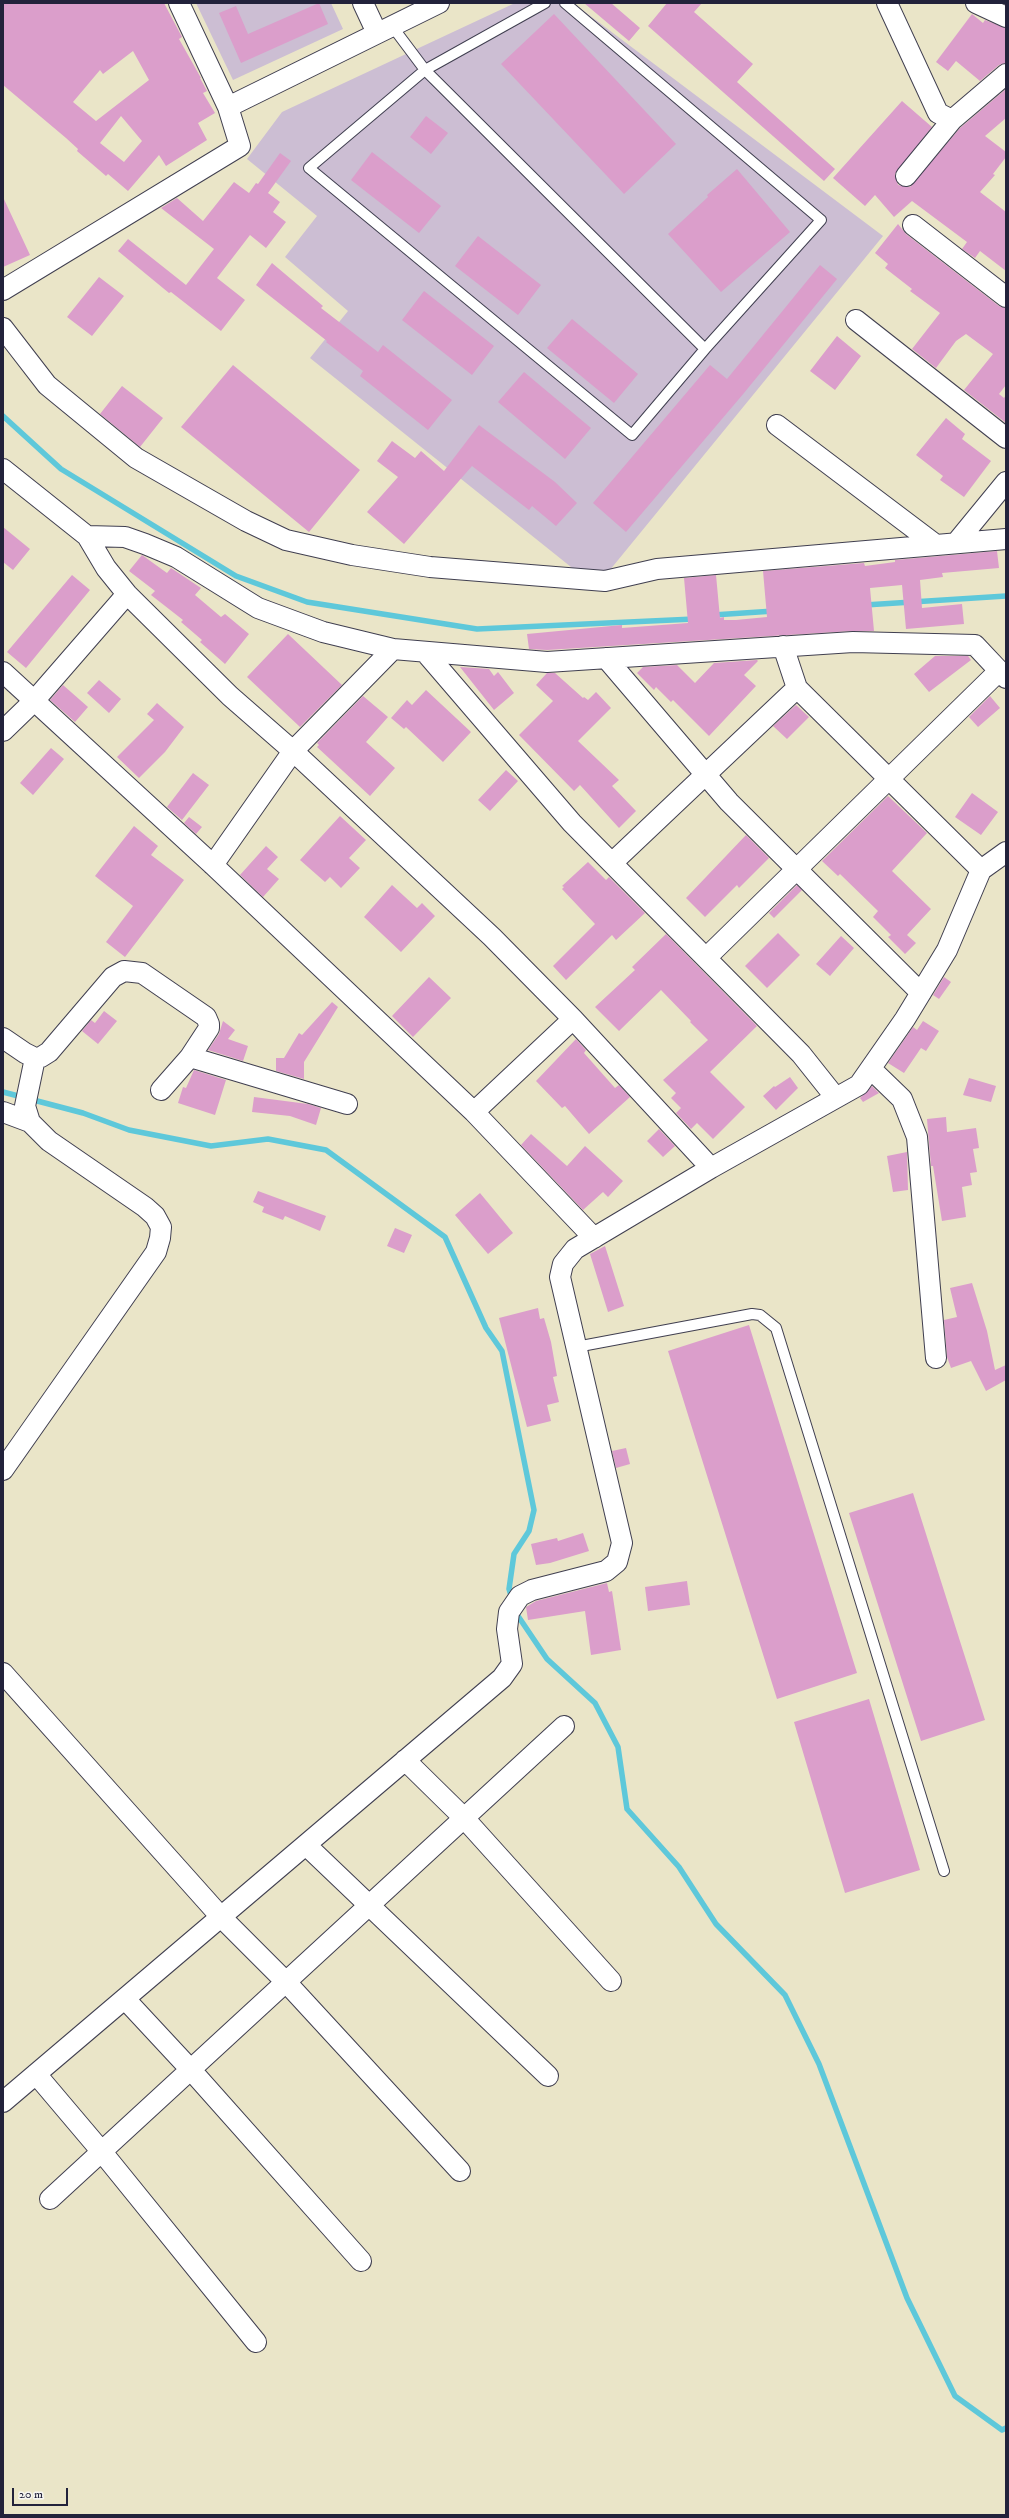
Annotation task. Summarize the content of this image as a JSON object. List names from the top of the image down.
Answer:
{
  "scale_bar": "20 m"
}
